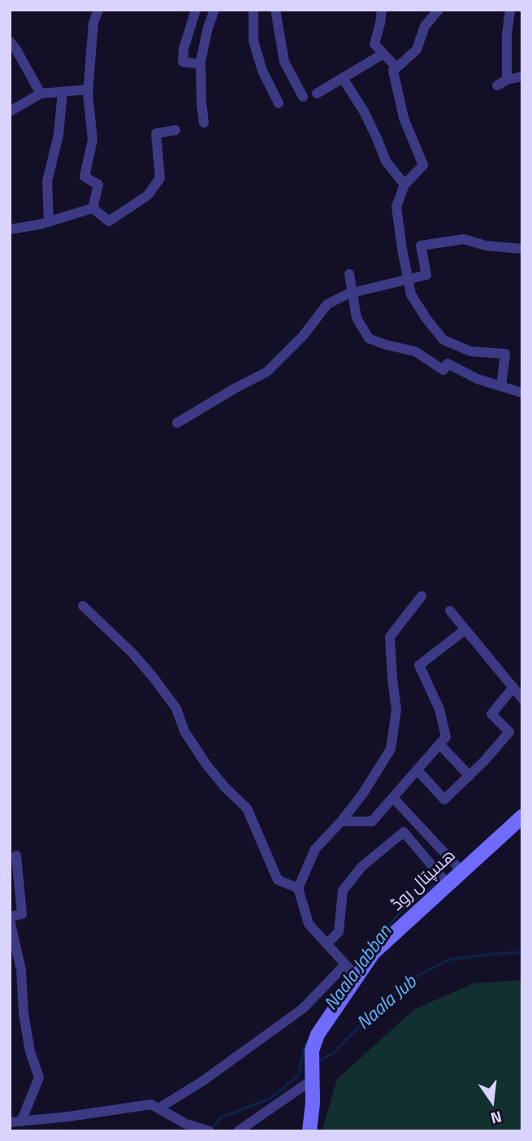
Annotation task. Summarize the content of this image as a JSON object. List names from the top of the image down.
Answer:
{
  "streets": {
    "main road": ["ھسپتال روڈ"]
  },
  "water": ["Naala Jabban", "Naala Jub"],
  "north": "bottom"
}
